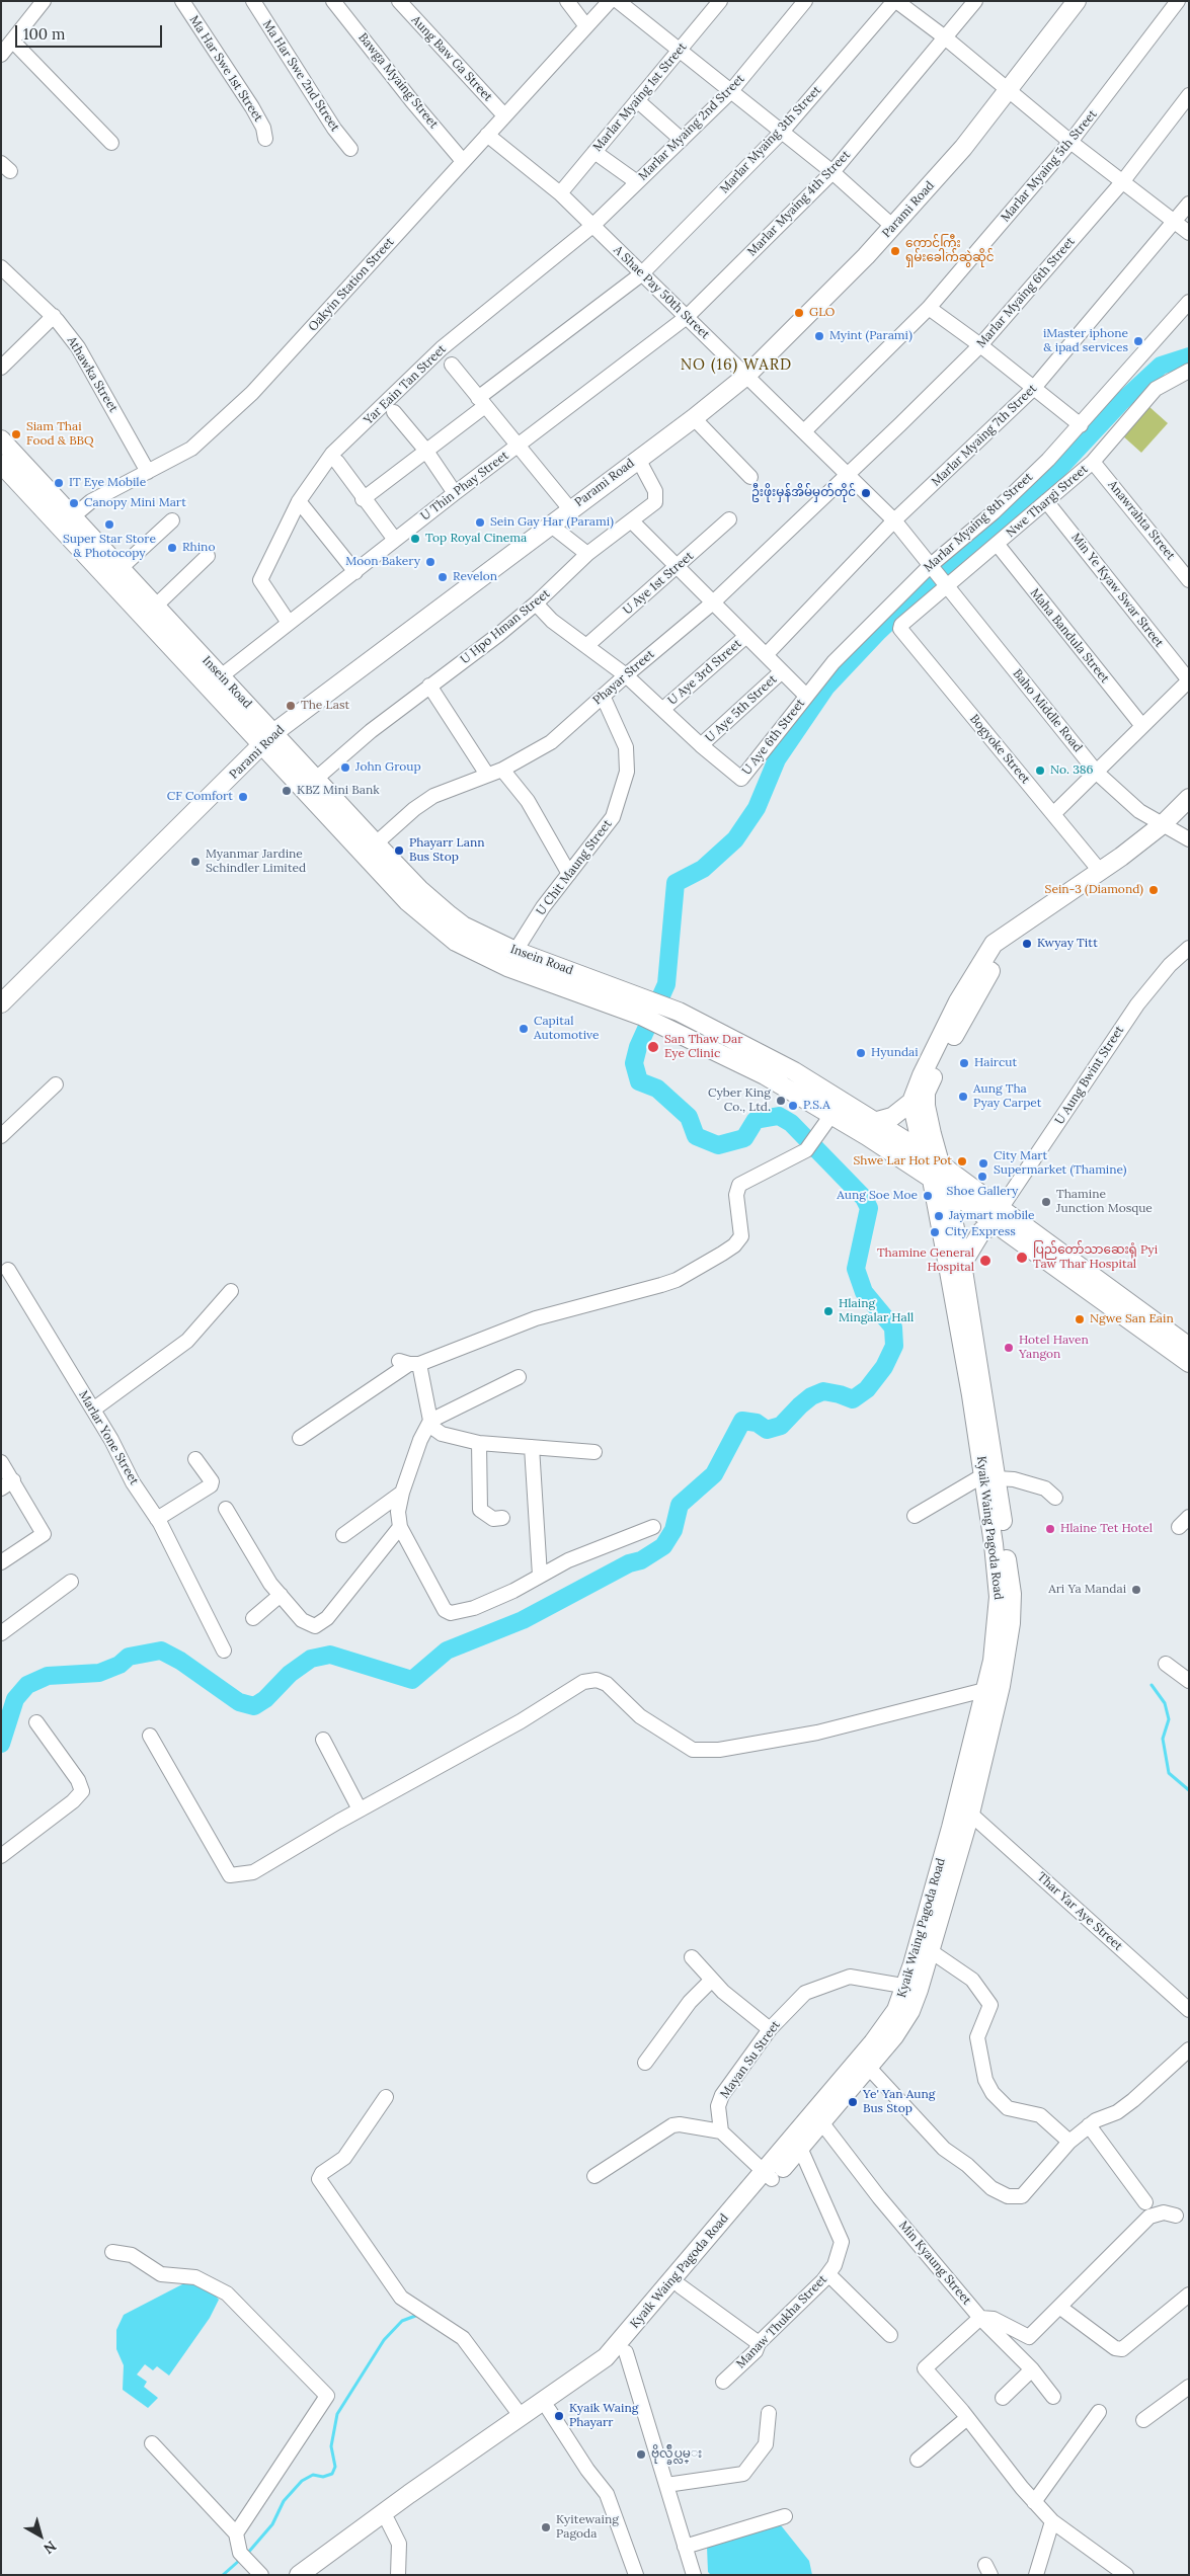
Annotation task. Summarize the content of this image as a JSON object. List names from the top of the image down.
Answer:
{
  "streets": {
    "main road": ["Parami Road", "Insein Road", "Kyaik Waing Pagoda Road"],
    "street": [
      "Aung Baw Ga Street",
      "Ma Har Swe 1st Street",
      "Ma Har Swe 2nd Street",
      "Bawga Myaing Street",
      "Marlar Myaing 1st Street",
      "Marlar Myaing 2nd Street",
      "Marlar Myaing 3th Street",
      "Marlar Myaing 5th Street",
      "Marlar Myaing 4th Street",
      "Oakyin Station Street",
      "A Shae Pay 50th Street",
      "Marlar Myaing 6th Street",
      "Athawka Street",
      "Yar Eain Tan Street",
      "Marlar Myaing 7th Street",
      "U Thin Phay Street",
      "Nwe Thargi Street",
      "Anawrahta Street",
      "Marlar Myaing 8th Street",
      "U Aye 1st Street",
      "Min Ye Kyaw Swar Street",
      "U Hpo Hman Street",
      "Maha Bandula Street",
      "U Aye 3rd Street",
      "Phayar Street",
      "U Aye 5th Street",
      "Baho Middle Road",
      "U Aye 6th Street",
      "Bogyoke Street",
      "U Chit Maung Street",
      "U Aung Bwint Street",
      "Marlar Yone Street",
      "Thar Yar Aye Street",
      "Mayan Su Street",
      "Min Kyaung Street",
      "Manaw Thukha Street"
    ]
  },
  "crossings": [
    ["Aung Baw Ga Street", "Oakyin Station Street"],
    ["Bawga Myaing Street", "Oakyin Station Street"],
    ["Marlar Myaing 1st Street", "A Shae Pay 50th Street"],
    ["Marlar Myaing 2nd Street", "A Shae Pay 50th Street"],
    ["Marlar Myaing 2nd Street", "Yar Eain Tan Street"],
    ["Marlar Myaing 3th Street", "A Shae Pay 50th Street"],
    ["Marlar Myaing 5th Street", "A Shae Pay 50th Street"],
    ["Marlar Myaing 4th Street", "A Shae Pay 50th Street"],
    ["Marlar Myaing 4th Street", "U Thin Phay Street"],
    ["Parami Road", "A Shae Pay 50th Street"],
    ["Parami Road", "U Hpo Hman Street"],
    ["Parami Road", "Insein Road"],
    ["Oakyin Station Street", "A Shae Pay 50th Street"],
    ["Oakyin Station Street", "Athawka Street"],
    ["Oakyin Station Street", "Insein Road"],
    ["A Shae Pay 50th Street", "Marlar Myaing 6th Street"],
    ["A Shae Pay 50th Street", "Yar Eain Tan Street"],
    ["A Shae Pay 50th Street", "Marlar Myaing 7th Street"],
    ["A Shae Pay 50th Street", "U Thin Phay Street"],
    ["A Shae Pay 50th Street", "Marlar Myaing 8th Street"],
    ["A Shae Pay 50th Street", "Phayar Street"],
    ["A Shae Pay 50th Street", "Baho Middle Road"],
    ["Marlar Myaing 6th Street", "Phayar Street"],
    ["Yar Eain Tan Street", "U Thin Phay Street"],
    ["U Thin Phay Street", "Insein Road"],
    ["Nwe Thargi Street", "Anawrahta Street"],
    ["Nwe Thargi Street", "Min Ye Kyaw Swar Street"],
    ["Nwe Thargi Street", "Maha Bandula Street"],
    ["Nwe Thargi Street", "Baho Middle Road"],
    ["Nwe Thargi Street", "Bogyoke Street"],
    ["Marlar Myaing 8th Street", "Baho Middle Road"],
    ["Marlar Myaing 8th Street", "U Aye 6th Street"],
    ["U Hpo Hman Street", "Insein Road"],
    ["Phayar Street", "Insein Road"],
    ["Phayar Street", "U Chit Maung Street"],
    ["Insein Road", "U Chit Maung Street"],
    ["Insein Road", "U Aung Bwint Street"],
    ["Insein Road", "Kyaik Waing Pagoda Road"],
    ["U Aye 5th Street", "U Aye 6th Street"],
    ["Kyaik Waing Pagoda Road", "Thar Yar Aye Street"],
    ["Kyaik Waing Pagoda Road", "Mayan Su Street"],
    ["Kyaik Waing Pagoda Road", "Min Kyaung Street"],
    ["Kyaik Waing Pagoda Road", "Manaw Thukha Street"]
  ],
  "districts": ["NO (16) WARD"],
  "places": [
    "တောင်ကြီး ရှမ်းခေါက်ဆွဲဆိုင်",
    "GLO",
    "Myint (Parami)",
    "iMaster iphone & ipad services",
    "Siam Thai Food & BBQ",
    "IT Eye Mobile",
    "ဦးဖိုးမှန်အိမ်မှတ်တိုင်",
    "Canopy Mini Mart",
    "Sein Gay Har (Parami)",
    "Super Star Store & Photocopy",
    "Top Royal Cinema",
    "Rhino",
    "Moon Bakery",
    "Revelon",
    "The Last",
    "John Group",
    "No. 386",
    "KBZ Mini Bank",
    "CF Comfort",
    "Phayarr Lann Bus Stop",
    "Myanmar Jardine Schindler Limited",
    "Sein-3 (Diamond)",
    "Kwyay Titt",
    "Capital Automotive",
    "San Thaw Dar Eye Clinic",
    "Hyundai",
    "Haircut",
    "Aung Tha Pyay Carpet",
    "Cyber King Co., Ltd.",
    "P.S.A",
    "Shwe Lar Hot Pot",
    "City Mart Supermarket (Thamine)",
    "Shoe Gallery",
    "Aung Soe Moe",
    "Thamine Junction Mosque",
    "Jaymart mobile",
    "City Express",
    "ပြည်တော်သာဆေးရုံ Pyi Taw Thar Hospital",
    "Thamine General Hospital",
    "Hlaing Mingalar Hall",
    "Ngwe San Eain",
    "Hotel Haven Yangon",
    "Hlaine Tet Hotel",
    "Ari Ya Mandai",
    "Ye' Yan Aung Bus Stop",
    "Kyaik Waing Phayarr",
    "ဗိုလ္ခ်ဳပ္လမ္း",
    "Kyitewaing Pagoda"
  ],
  "scale_bar": "100 m",
  "north": "bottom right"
}
